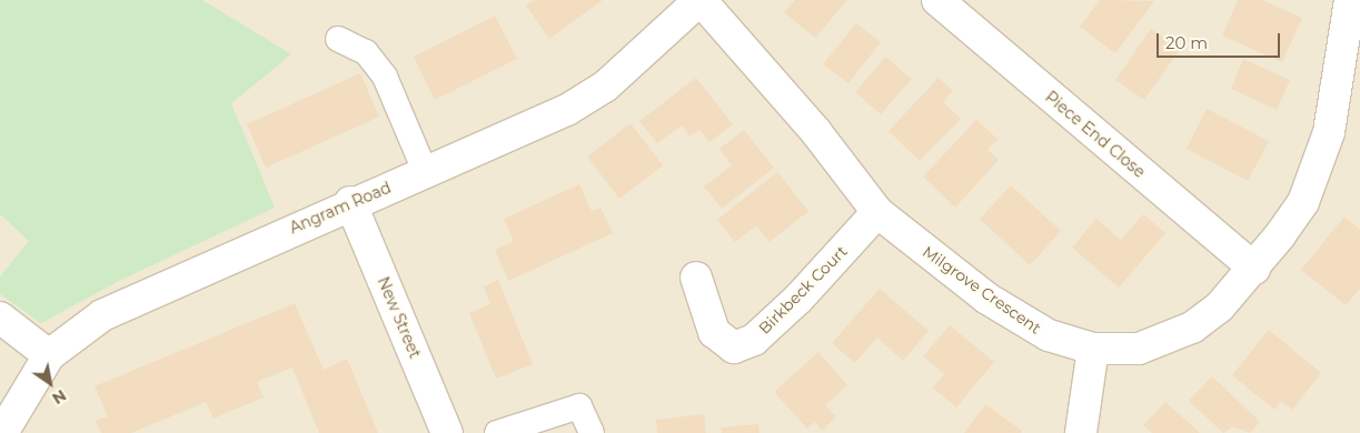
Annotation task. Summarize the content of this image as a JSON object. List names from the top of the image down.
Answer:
{
  "streets": {
    "street": [
      "Piece End Close",
      "Angram Road",
      "Birkbeck Court",
      "Milgrove Crescent",
      "New Street"
    ]
  },
  "crossings": [
    ["Piece End Close", "Milgrove Crescent"],
    ["Angram Road", "Milgrove Crescent"],
    ["Angram Road", "New Street"],
    ["Birkbeck Court", "Milgrove Crescent"]
  ],
  "scale_bar": "20 m",
  "north": "bottom right"
}
